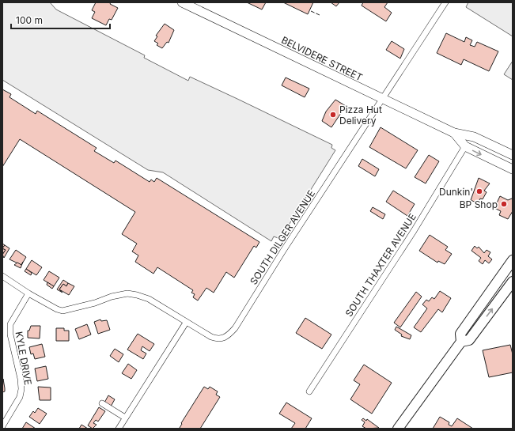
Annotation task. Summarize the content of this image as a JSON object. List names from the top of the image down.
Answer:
{
  "streets": {
    "main road": ["BELVIDERE STREET"],
    "street": ["SOUTH DILGER AVENUE", "SOUTH THAXTER AVENUE", "KYLE DRIVE"]
  },
  "crossings": [
    ["BELVIDERE STREET", "SOUTH DILGER AVENUE"],
    ["BELVIDERE STREET", "SOUTH THAXTER AVENUE"]
  ],
  "places": ["Pizza Hut Delivery", "Dunkin'", "BP Shop"],
  "scale_bar": "100 m"
}
